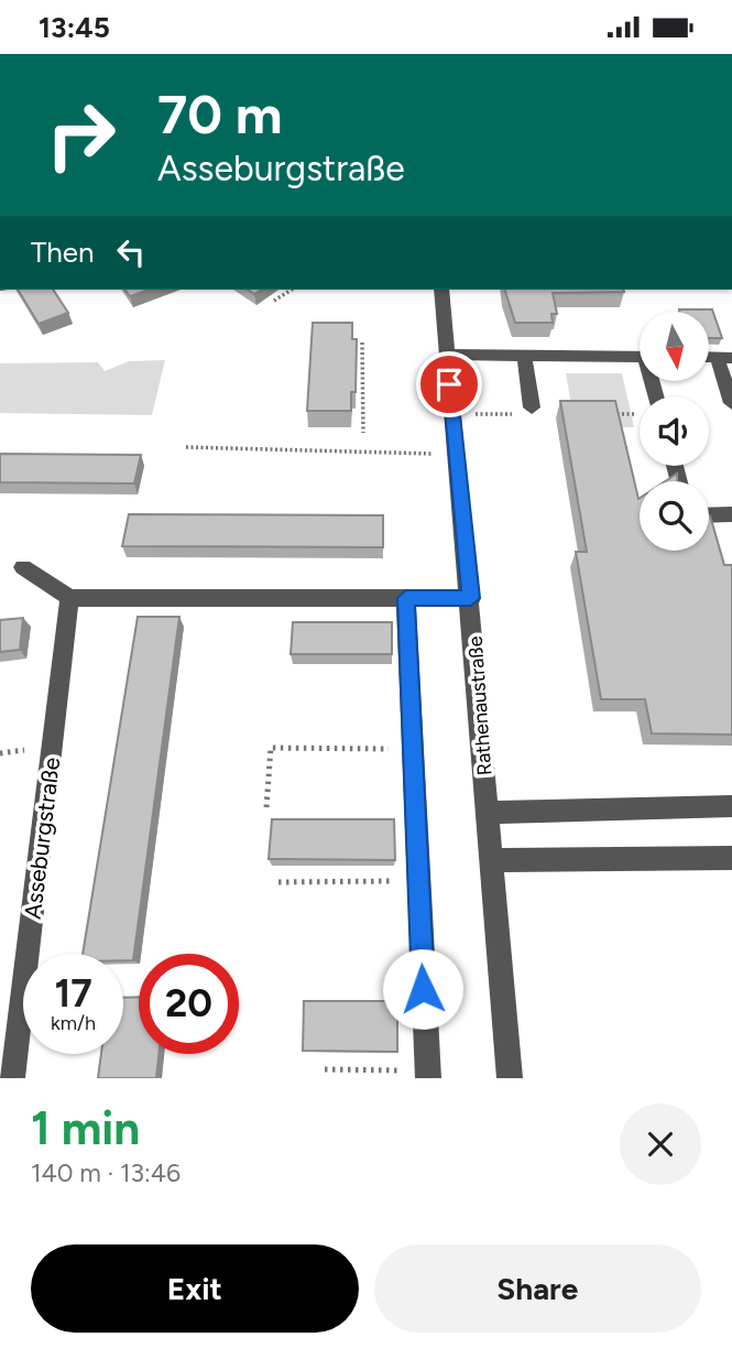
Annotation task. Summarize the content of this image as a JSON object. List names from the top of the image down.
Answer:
{
  "streets": {
    "street": ["Rathenaustraße", "Asseburgstraße"]
  },
  "north": "bottom",
  "page": {
    "status": "13:45",
    "turn": ["70 m", "Asseburgstraße"],
    "then": "Then",
    "speed": "17 km/h",
    "limit": "20",
    "heading": ["1 min", "140 m · 13:46"],
    "buttons": ["Exit", "Share"]
  }
}
